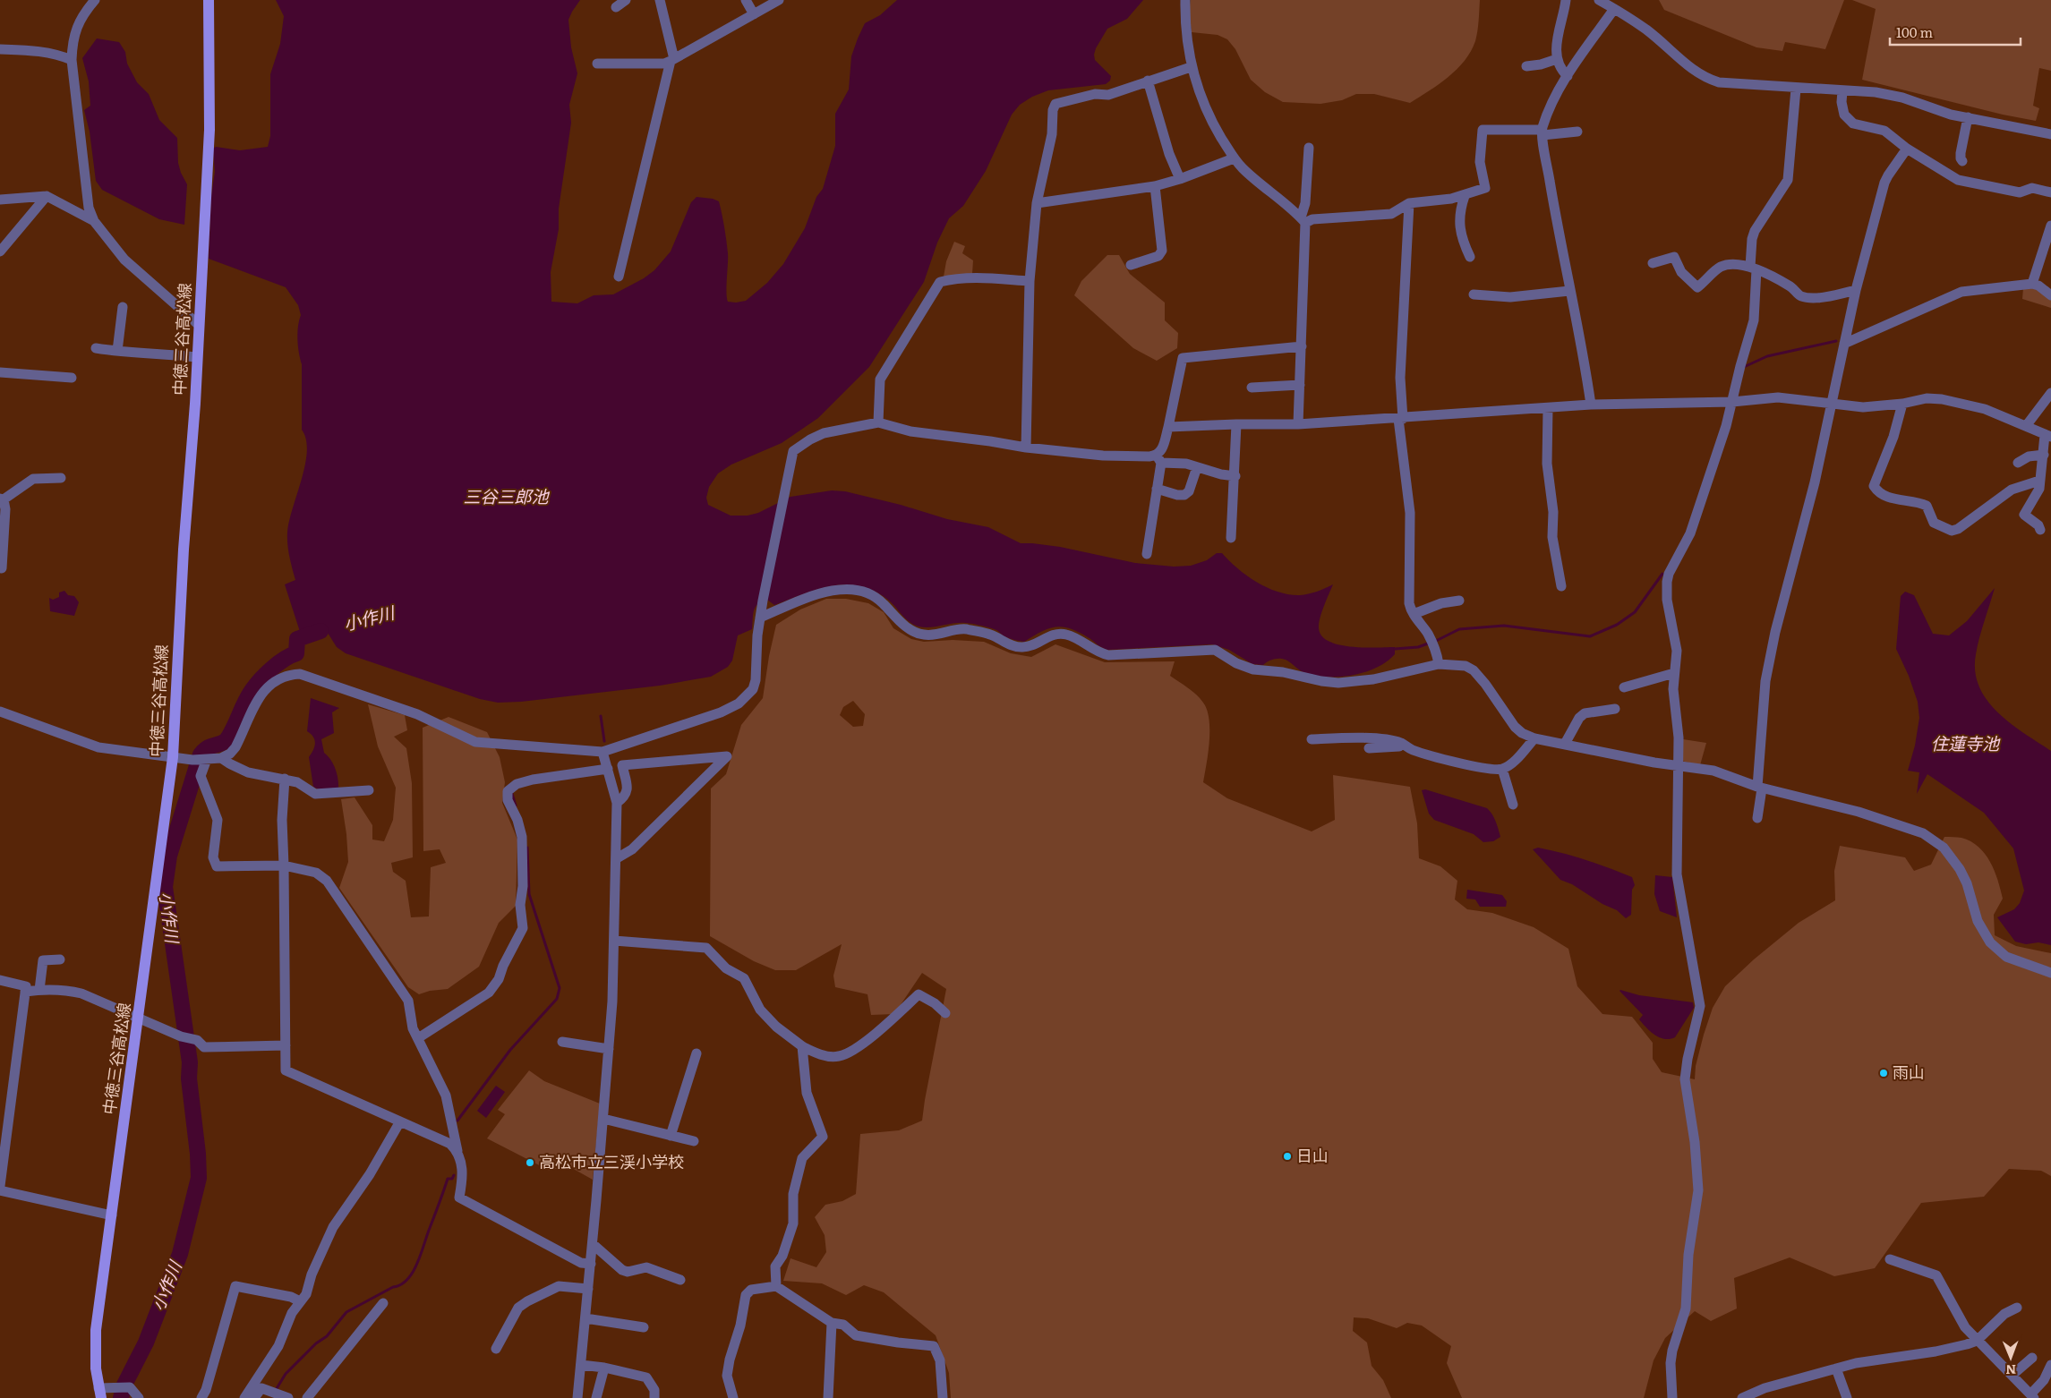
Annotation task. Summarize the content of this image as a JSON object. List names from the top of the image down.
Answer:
{
  "streets": {
    "main road": ["中徳三谷高松線"]
  },
  "water": ["三谷三郎池", "小作川", "住蓮寺池"],
  "places": ["雨山", "日山", "高松市立三渓小学校"],
  "scale_bar": "100 m",
  "north": "bottom"
}
